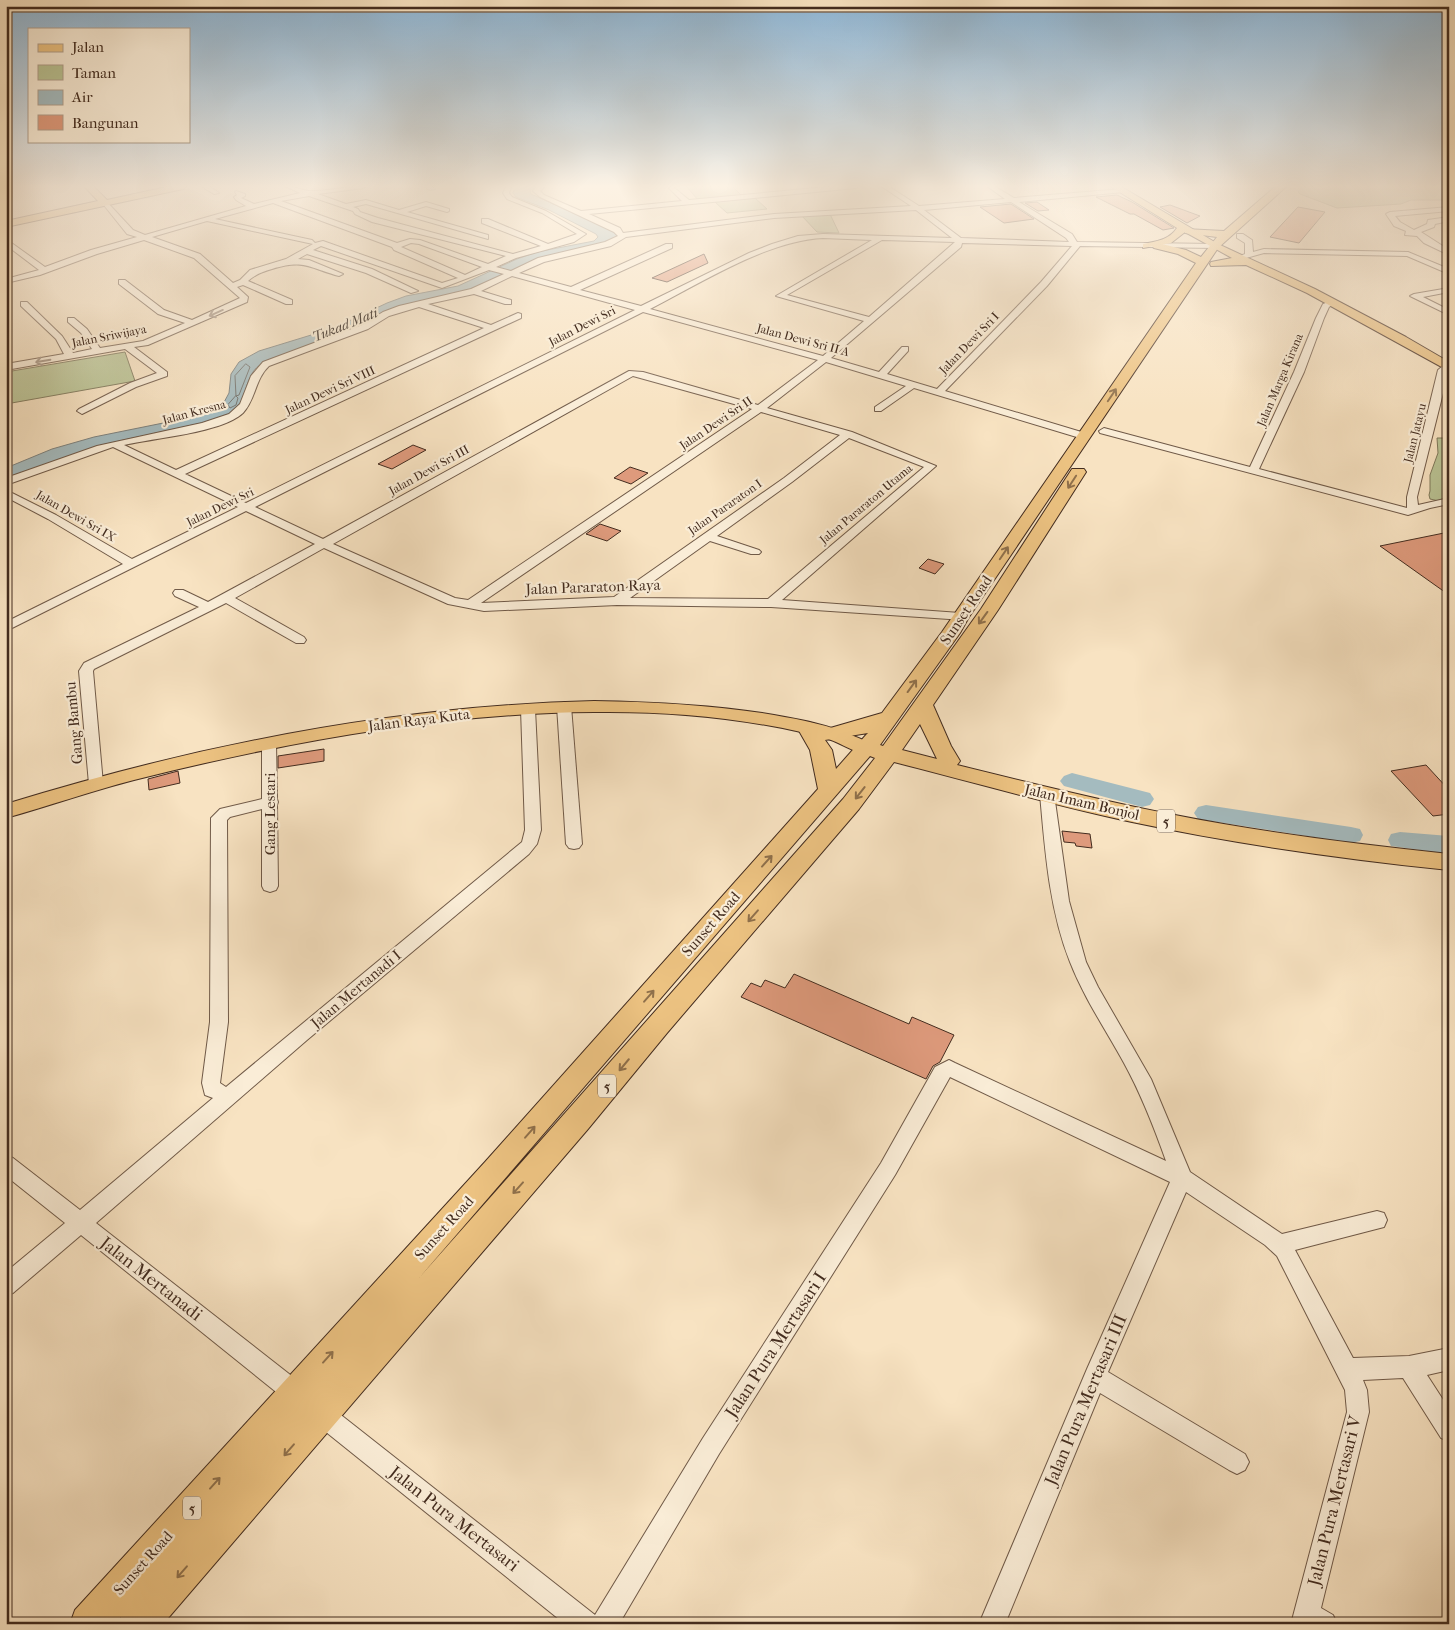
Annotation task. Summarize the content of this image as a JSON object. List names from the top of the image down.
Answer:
{
  "streets": {
    "highway": ["Sunset Road", "Jalan Imam Bonjol", "5"],
    "main road": ["Jalan Raya Kuta"],
    "street": [
      "Jalan Dewi Sri",
      "Jalan Sriwijaya",
      "Jalan Dewi Sri II A",
      "Jalan Dewi Sri I",
      "Jalan Marga Kirana",
      "Jalan Dewi Sri VIII",
      "Jalan Kresna",
      "Jalan Dewi Sri II",
      "Jalan Jatayu",
      "Jalan Dewi Sri III",
      "Jalan Pararaton Utama",
      "Jalan Pararaton I",
      "Jalan Dewi Sri IX",
      "Jalan Pararaton Raya",
      "Gang Bambu",
      "Gang Lestari",
      "Jalan Mertanadi I",
      "Jalan Mertanadi",
      "Jalan Pura Mertasari I",
      "Jalan Pura Mertasari III",
      "Jalan Pura Mertasari V",
      "Jalan Pura Mertasari"
    ]
  },
  "crossings": [
    ["Jalan Dewi Sri", "Jalan Dewi Sri II A"],
    ["Jalan Dewi Sri", "Jalan Dewi Sri IX"],
    ["Jalan Dewi Sri", "Jalan Pararaton Raya"],
    ["Jalan Dewi Sri II A", "Jalan Dewi Sri I"],
    ["Jalan Dewi Sri II A", "Jalan Kresna"],
    ["Jalan Dewi Sri II A", "Jalan Dewi Sri II"],
    ["Jalan Dewi Sri II A", "Sunset Road"],
    ["Jalan Dewi Sri VIII", "Jalan Pararaton Raya"],
    ["Jalan Kresna", "Jalan Pararaton Raya"],
    ["Jalan Dewi Sri II", "Jalan Dewi Sri III"],
    ["Jalan Dewi Sri II", "Jalan Pararaton Utama"],
    ["Jalan Dewi Sri II", "Jalan Pararaton Raya"],
    ["Jalan Dewi Sri III", "Jalan Pararaton Utama"],
    ["Jalan Dewi Sri III", "Jalan Pararaton Raya"],
    ["Jalan Dewi Sri III", "Gang Bambu"],
    ["Jalan Pararaton Utama", "Jalan Pararaton I"],
    ["Jalan Pararaton Utama", "Jalan Pararaton Raya"],
    ["Jalan Pararaton I", "Jalan Pararaton Raya"],
    ["Jalan Pararaton Raya", "Sunset Road"],
    ["Sunset Road", "Jalan Raya Kuta"],
    ["Sunset Road", "Jalan Imam Bonjol"],
    ["Sunset Road", "Jalan Mertanadi"],
    ["Sunset Road", "Jalan Pura Mertasari"],
    ["Jalan Raya Kuta", "Gang Bambu"],
    ["Jalan Raya Kuta", "Jalan Imam Bonjol"],
    ["Jalan Raya Kuta", "Gang Lestari"],
    ["Jalan Raya Kuta", "Jalan Mertanadi I"],
    ["Jalan Mertanadi I", "Jalan Mertanadi"],
    ["Jalan Mertanadi", "Jalan Pura Mertasari"],
    ["Jalan Pura Mertasari I", "Jalan Pura Mertasari V"],
    ["Jalan Pura Mertasari III", "Jalan Pura Mertasari V"]
  ],
  "water": ["Tukad Mati"],
  "legend": [
    "Jalan",
    "Taman",
    "Air",
    "Bangunan"
  ]
}
